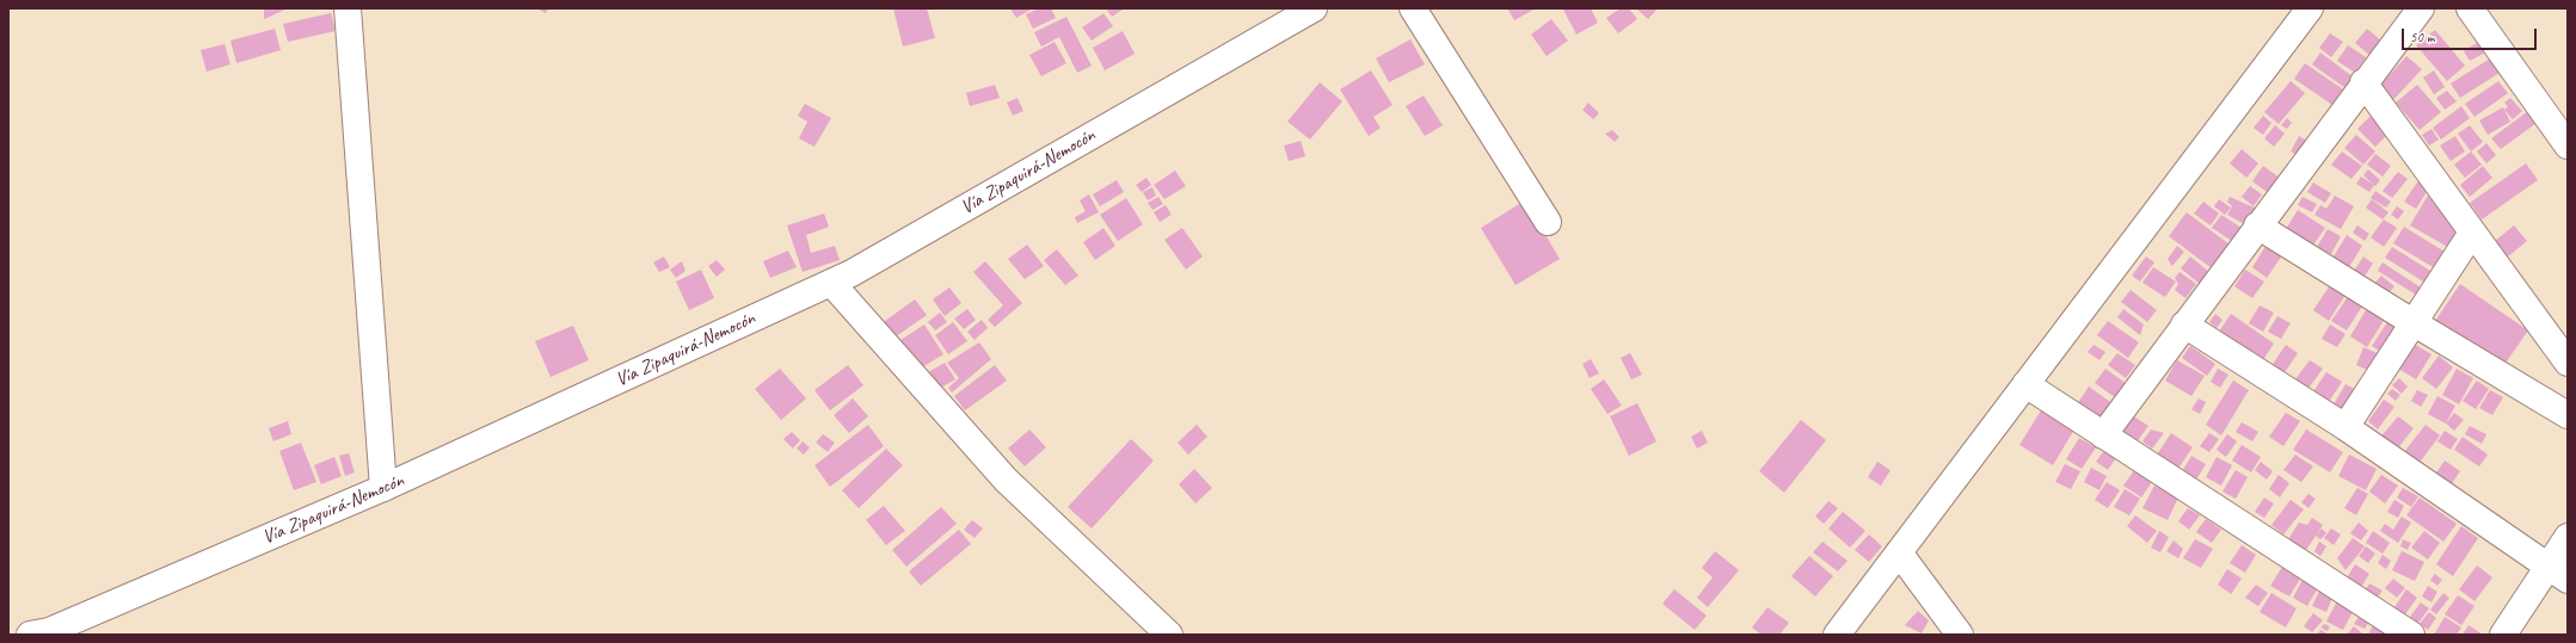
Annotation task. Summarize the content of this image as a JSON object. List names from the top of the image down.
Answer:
{
  "streets": {
    "street": ["Vía Zipaquirá-Nemocón"]
  },
  "scale_bar": "50 m"
}
